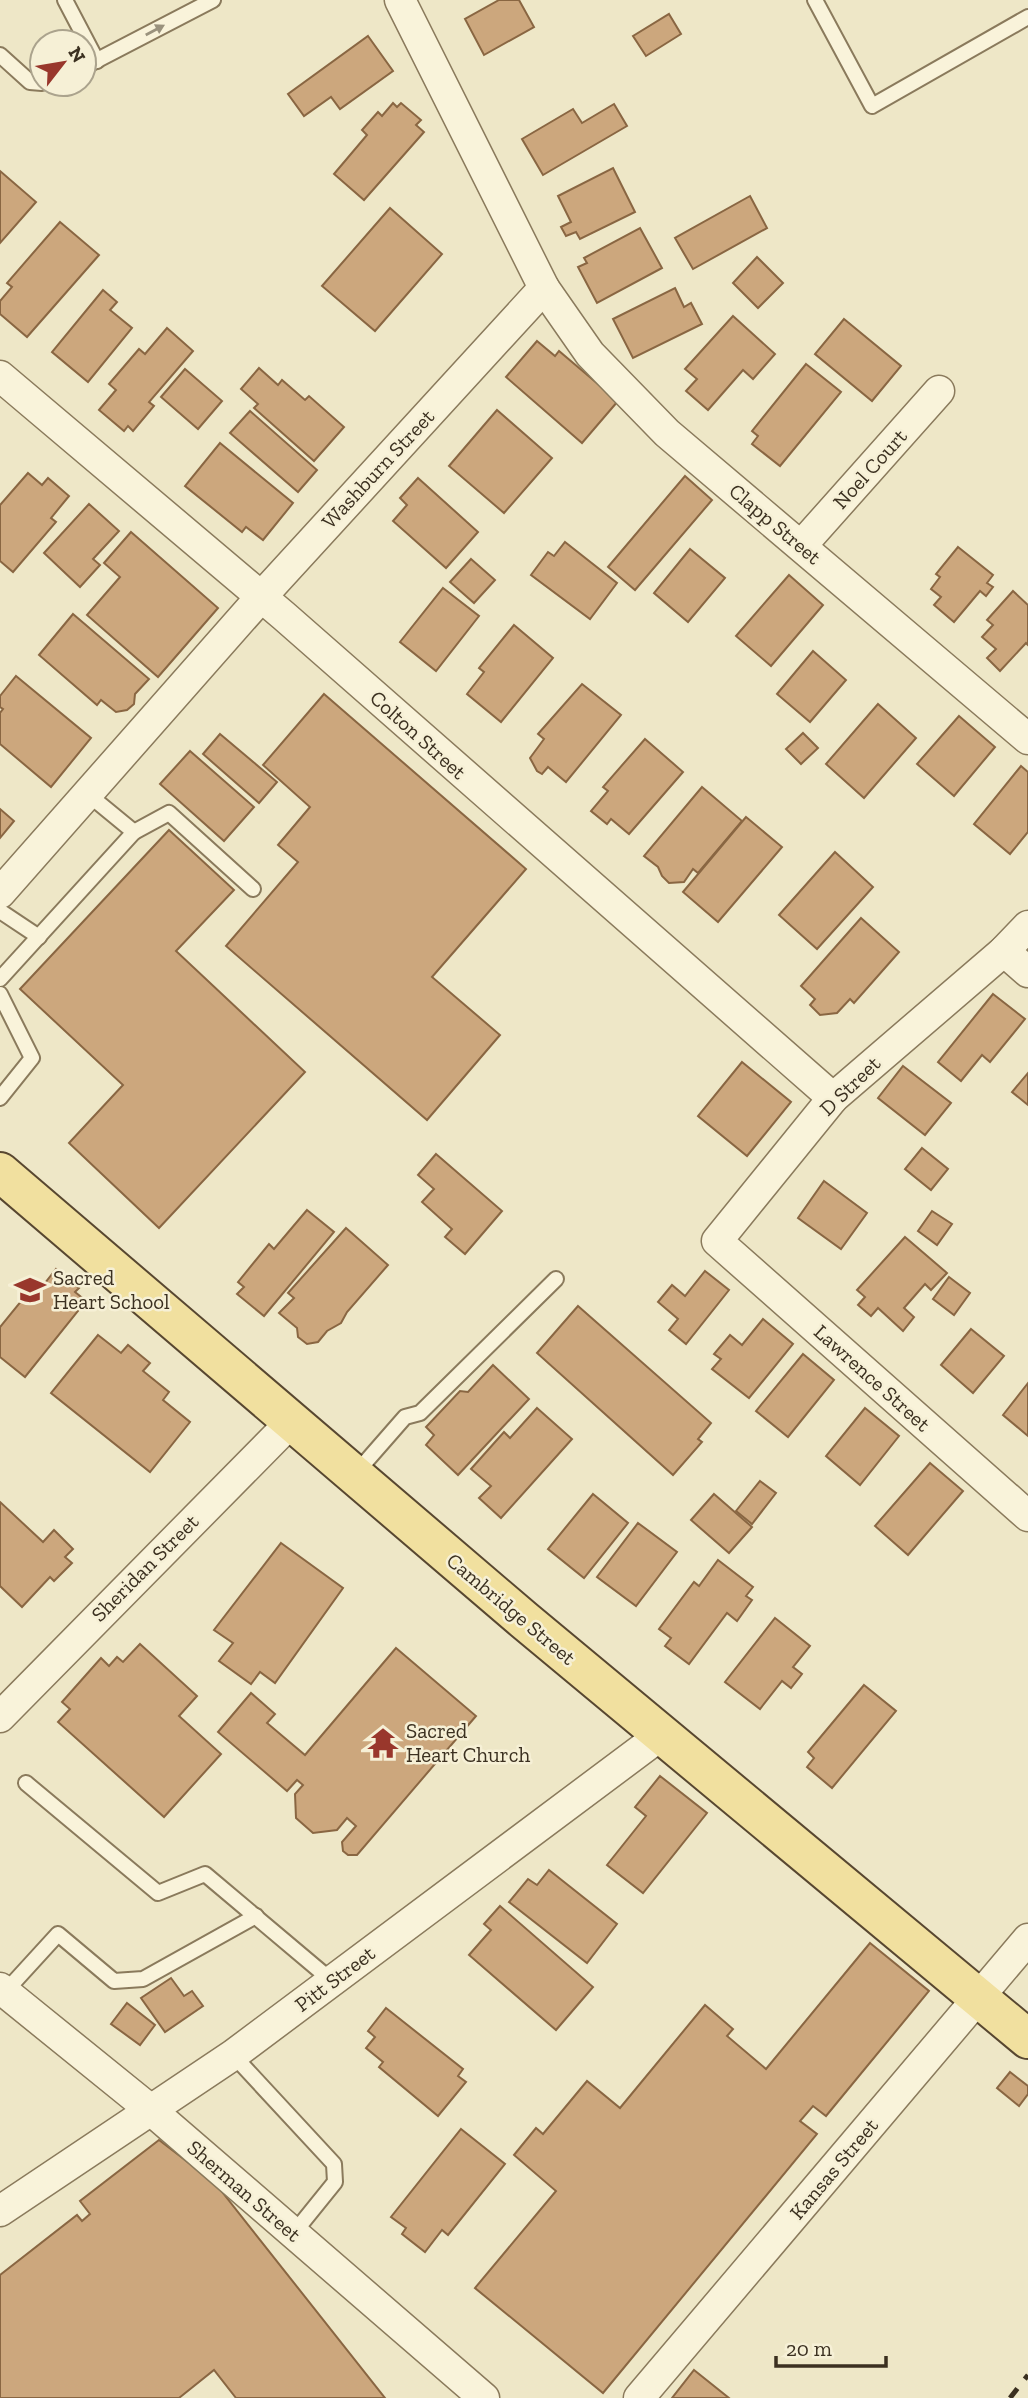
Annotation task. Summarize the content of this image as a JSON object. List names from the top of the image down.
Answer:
{
  "streets": {
    "main road": ["Cambridge Street"],
    "street": [
      "Washburn Street",
      "Noel Court",
      "Clapp Street",
      "Colton Street",
      "D Street",
      "Lawrence Street",
      "Sheridan Street",
      "Pitt Street",
      "Kansas Street",
      "Sherman Street"
    ]
  },
  "crossings": [
    ["Washburn Street", "Clapp Street"],
    ["Washburn Street", "Colton Street"],
    ["Noel Court", "Clapp Street"],
    ["Colton Street", "D Street"],
    ["D Street", "Lawrence Street"],
    ["Sheridan Street", "Cambridge Street"],
    ["Cambridge Street", "Pitt Street"],
    ["Cambridge Street", "Kansas Street"],
    ["Pitt Street", "Sherman Street"]
  ],
  "places": {
    "school or university": ["Sacred Heart School"],
    "temple": ["Sacred Heart Church"]
  },
  "scale_bar": "20 m",
  "north": "top right"
}
